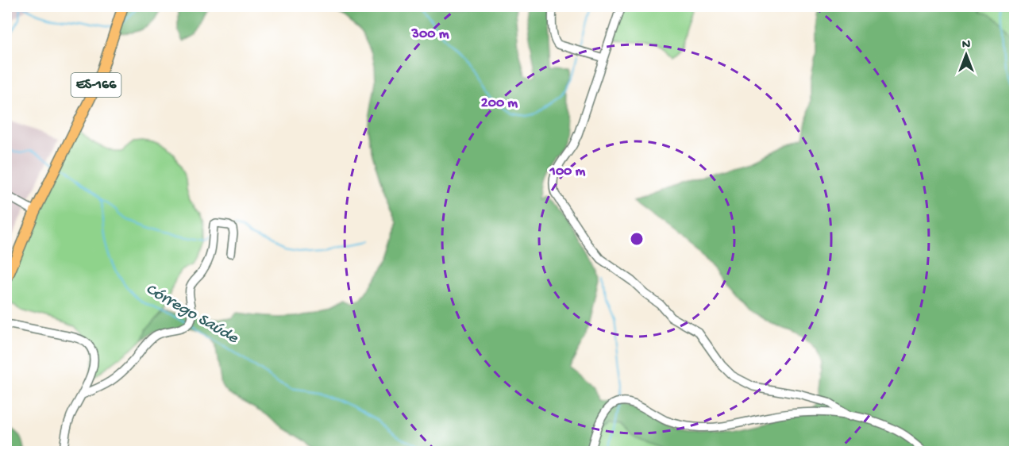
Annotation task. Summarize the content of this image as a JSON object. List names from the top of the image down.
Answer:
{
  "streets": {
    "main road": ["ES-166"]
  },
  "water": ["Córrego Saúde"],
  "north": "top",
  "rings": ["300 m", "200 m", "100 m"]
}
